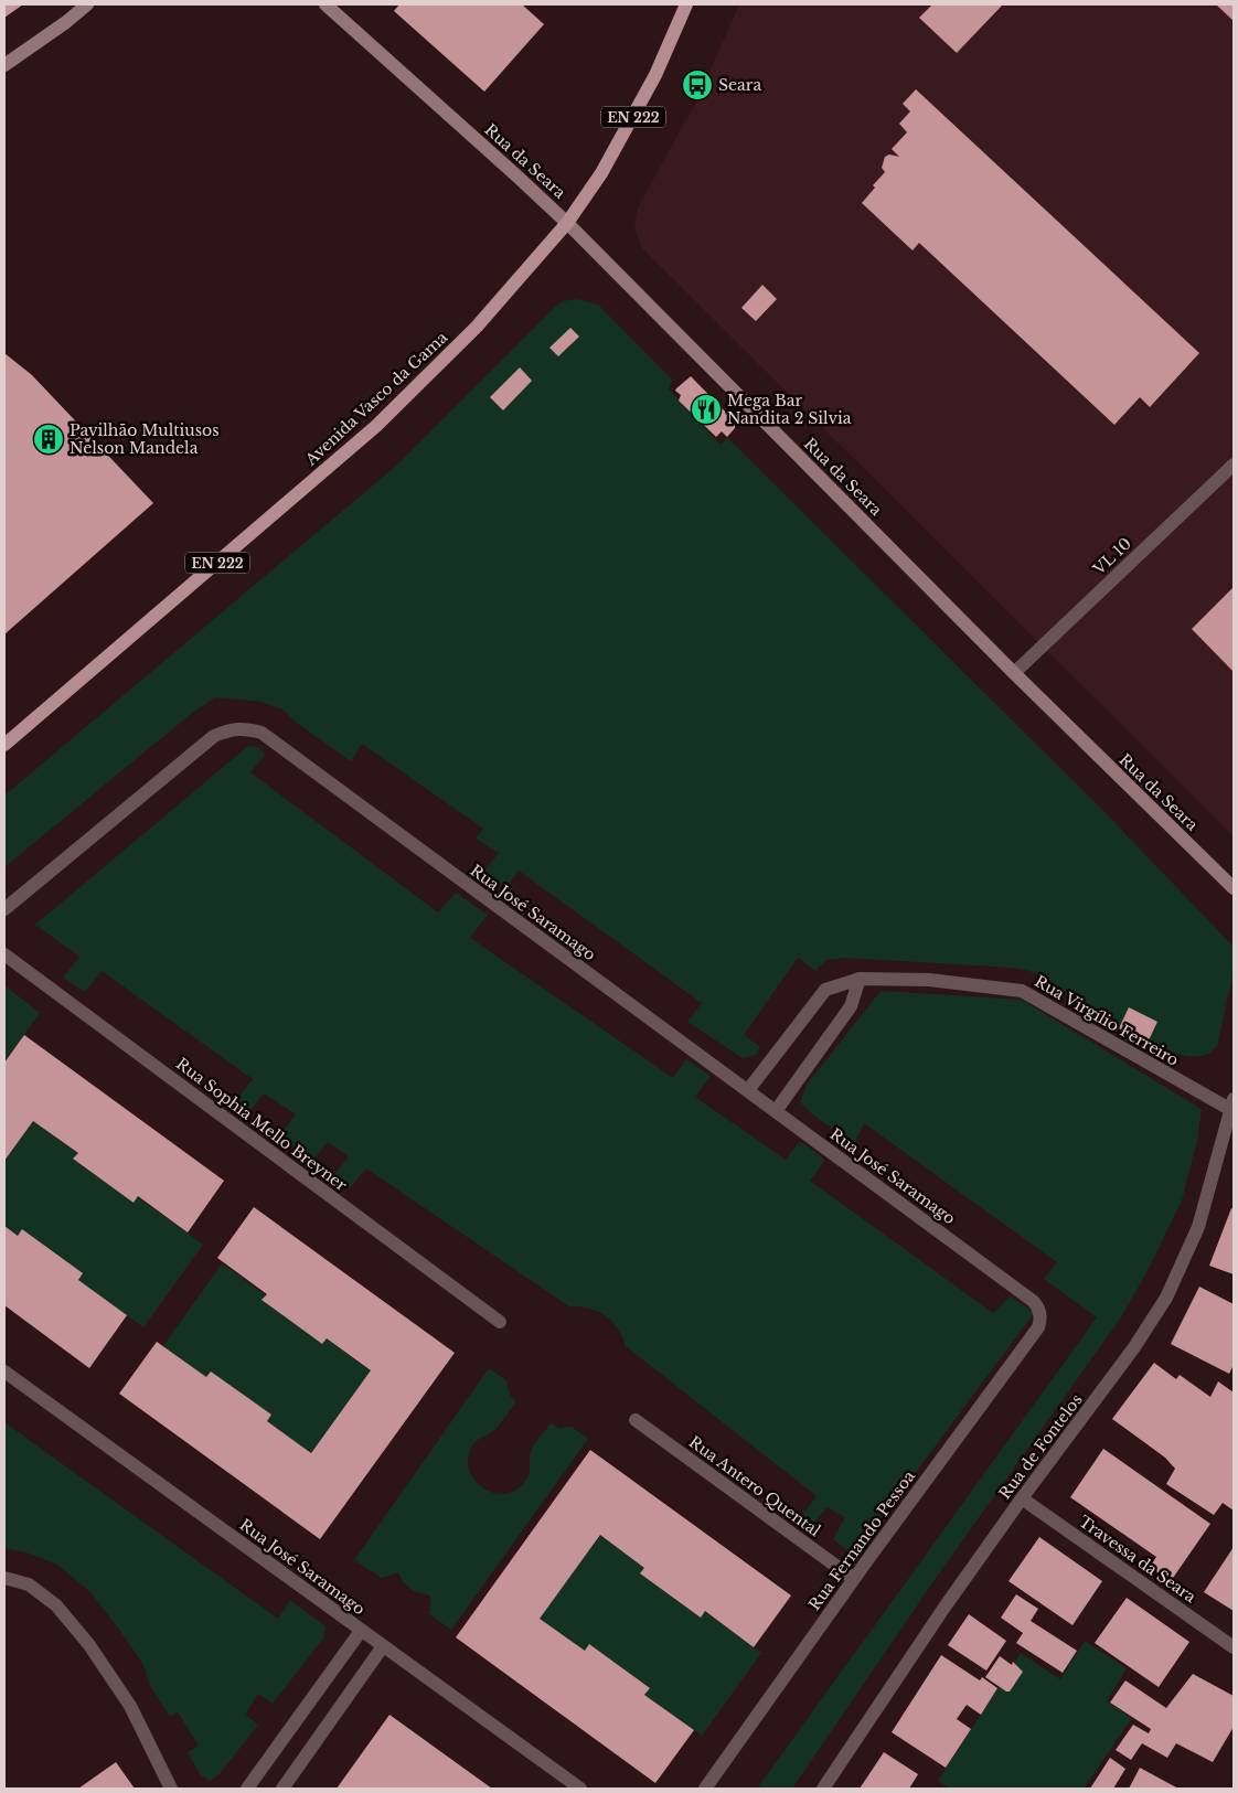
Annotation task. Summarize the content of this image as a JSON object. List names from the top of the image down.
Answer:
{
  "streets": {
    "main road": ["EN 222", "Avenida Vasco da Gama"],
    "street": [
      "Rua da Seara",
      "VL 10",
      "Rua José Saramago",
      "Rua Virgílio Ferreiro",
      "Rua Sophia Mello Breyner",
      "Rua de Fontelos",
      "Rua Antero Quental",
      "Rua Fernando Pessoa",
      "Travessa da Seara"
    ]
  },
  "crossings": [
    ["Rua da Seara", "Avenida Vasco da Gama"],
    ["Rua da Seara", "VL 10"],
    ["Rua José Saramago", "Rua Virgílio Ferreiro"],
    ["Rua José Saramago", "Rua Fernando Pessoa"],
    ["Rua Virgílio Ferreiro", "Rua de Fontelos"],
    ["Rua de Fontelos", "Travessa da Seara"],
    ["Rua Antero Quental", "Rua Fernando Pessoa"]
  ],
  "places": {
    "bus stop": ["Seara"],
    "restaurant": ["Mega Bar Nandita 2 Silvia"],
    "building": ["Pavilhão Multiusos Nelson Mandela"]
  }
}
